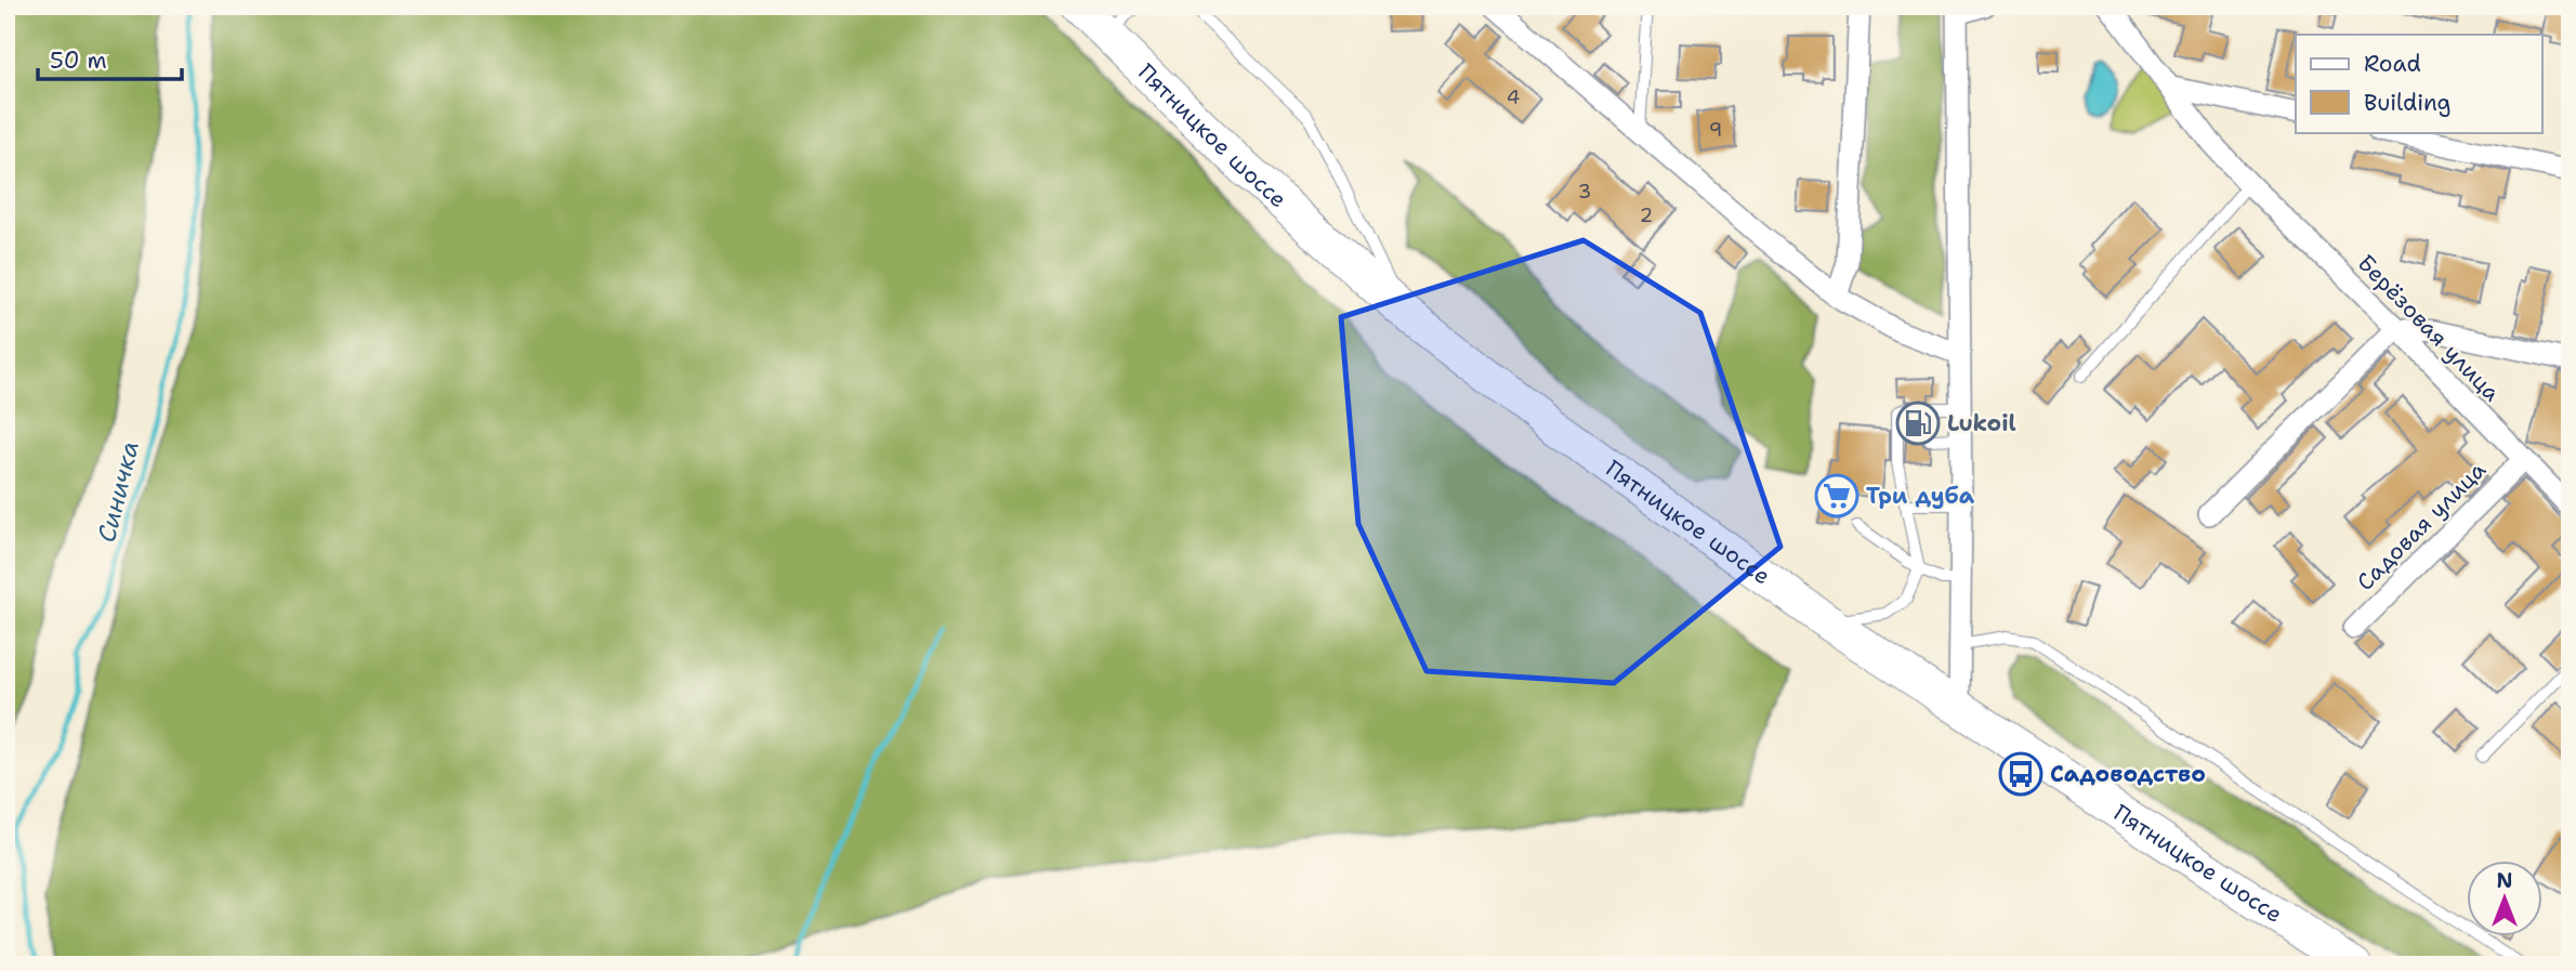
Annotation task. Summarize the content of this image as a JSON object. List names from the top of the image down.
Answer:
{
  "streets": {
    "main road": ["Пятницкое шоссе"],
    "street": ["Берёзовая улица", "Садовая улица"]
  },
  "crossings": [
    ["Берёзовая улица", "Садовая улица"]
  ],
  "water": ["Синичка"],
  "places": {
    "fuel station": ["Lukoil"],
    "supermarket": ["Три дуба"],
    "bus stop": ["Садоводство"]
  },
  "house_numbers": [
    "4",
    "9",
    "3",
    "2"
  ],
  "legend": ["Road", "Building"],
  "scale_bar": "50 m",
  "north": "top"
}
